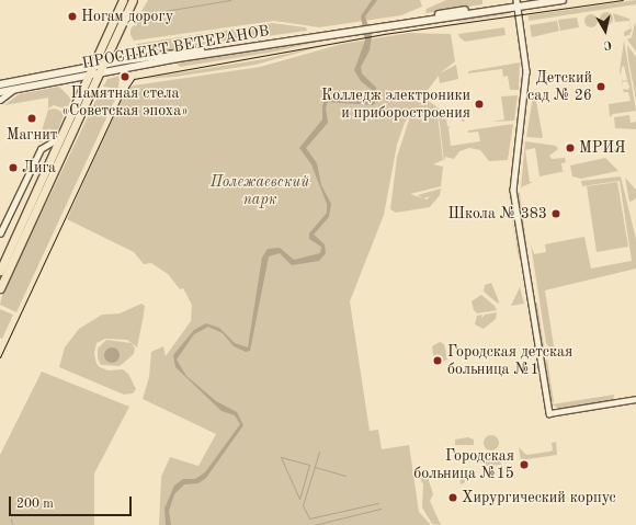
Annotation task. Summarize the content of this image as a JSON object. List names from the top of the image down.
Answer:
{
  "streets": {
    "main road": ["ПРОСПЕКТ ВЕТЕРАНОВ"]
  },
  "parks": ["Полежаевский парк"],
  "places": [
    "Ногам дорогу",
    "Памятная стела «Советская эпоха»",
    "Детский сад № 26",
    "Колледж электроники и приборостроения",
    "Магнит",
    "МРИЯ",
    "Лига",
    "Школа № 383",
    "Городская детская больница №1",
    "Городская больница №15",
    "Хирургический корпус"
  ],
  "scale_bar": "200 m",
  "north": "bottom"
}
